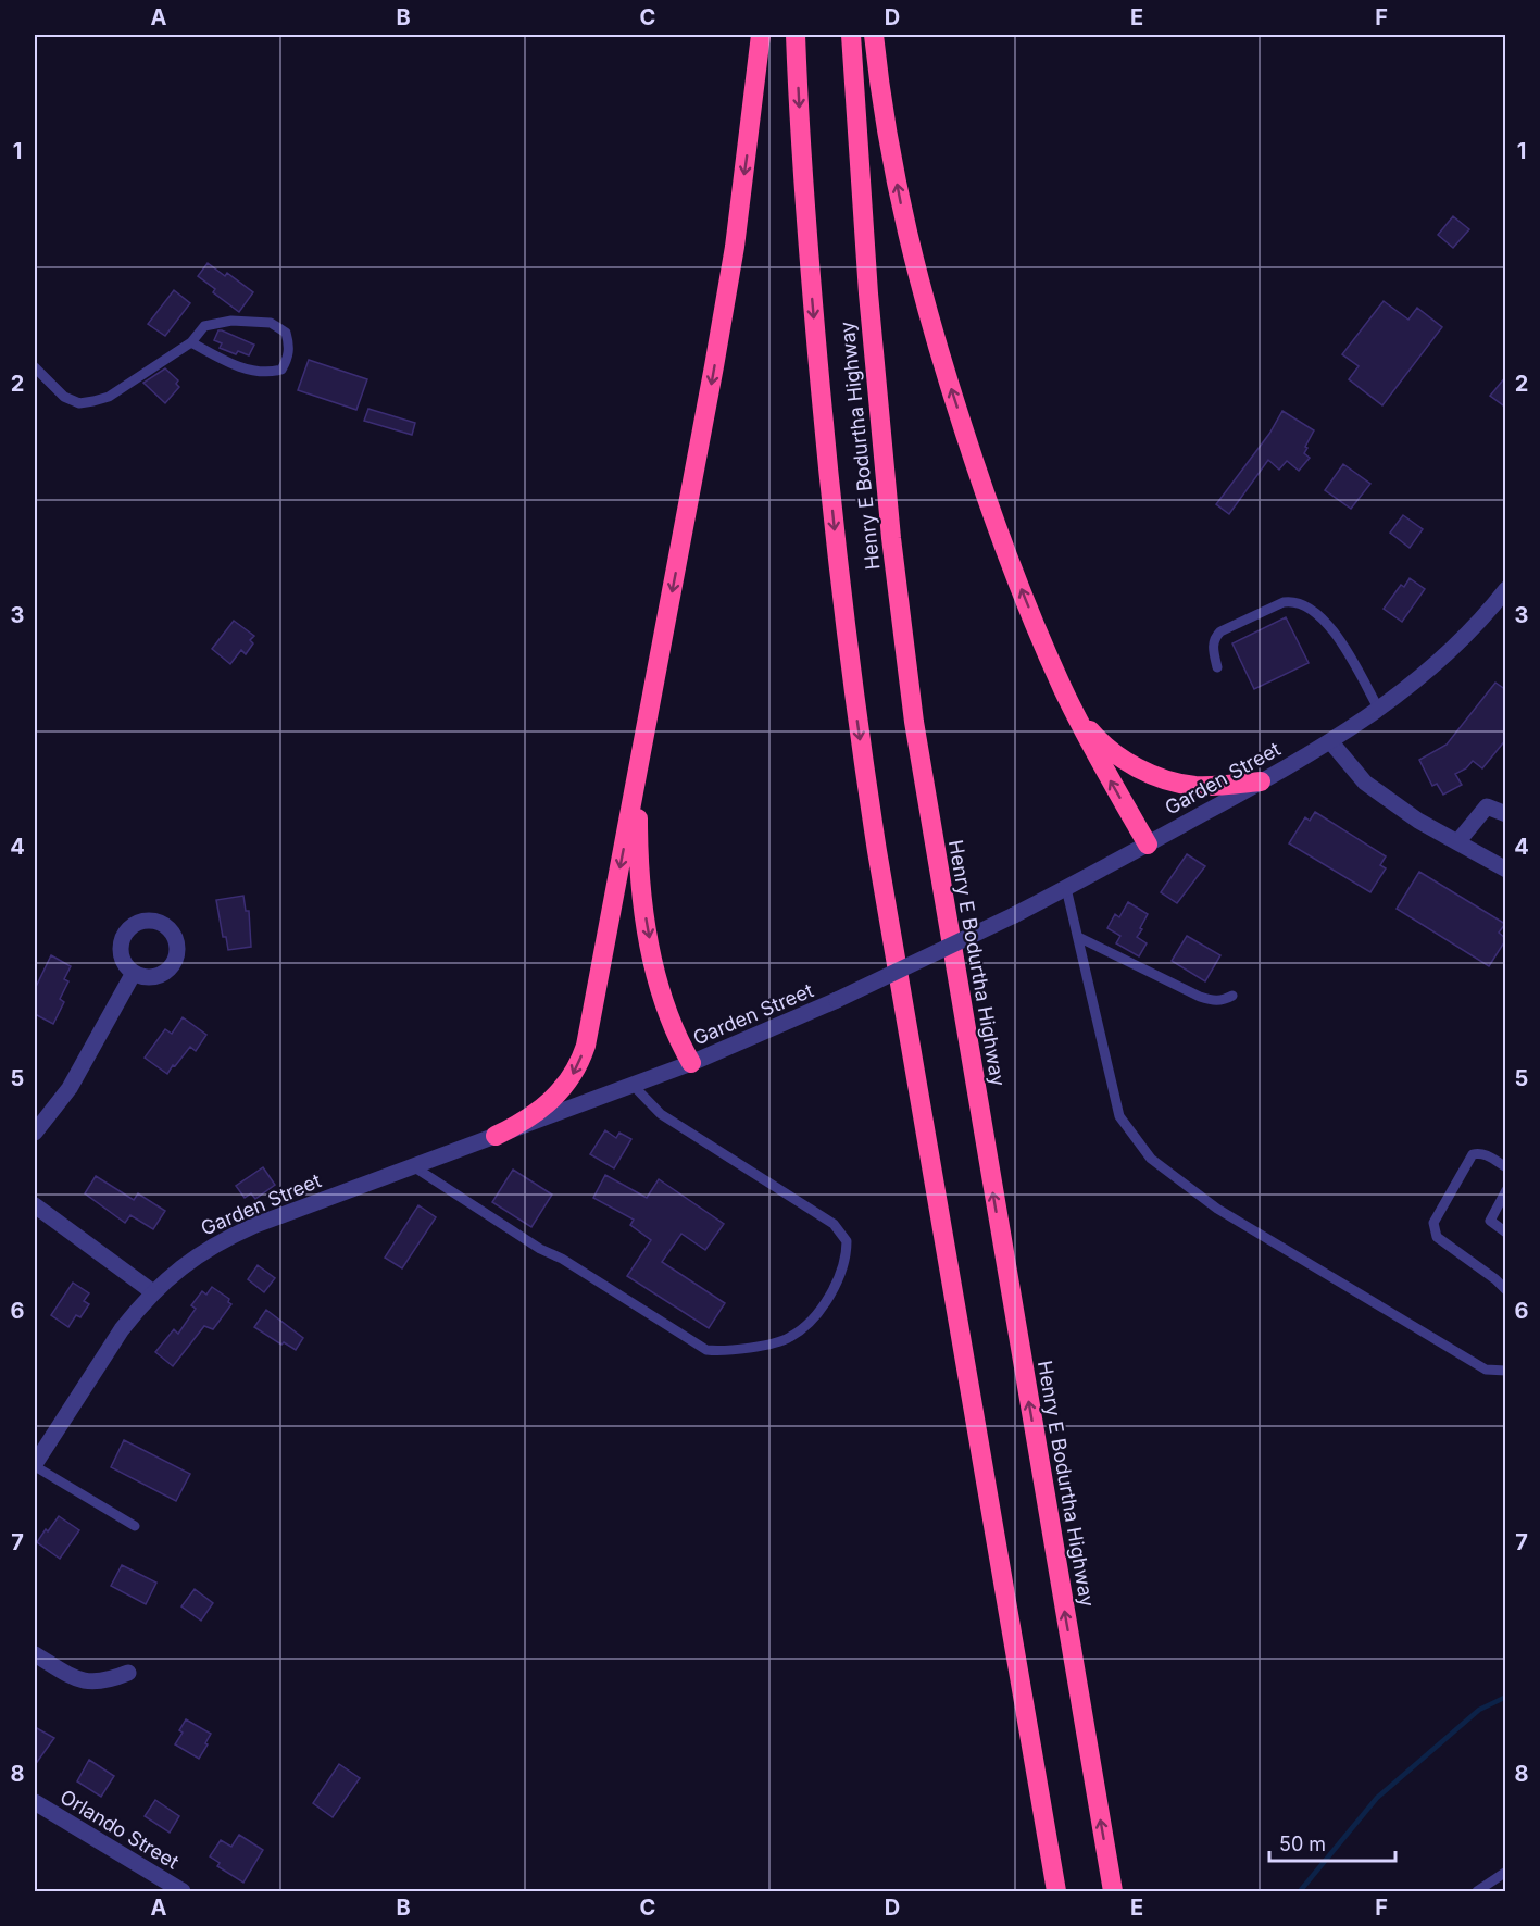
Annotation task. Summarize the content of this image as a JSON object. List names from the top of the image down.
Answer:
{
  "streets": {
    "highway": ["Henry E Bodurtha Highway"],
    "street": ["Garden Street", "Orlando Street"]
  },
  "scale_bar": "50 m",
  "grid": {
    "columns": [
      "A",
      "B",
      "C",
      "D",
      "E",
      "F"
    ],
    "rows": [
      "1",
      "2",
      "3",
      "4",
      "5",
      "6",
      "7",
      "8"
    ]
  }
}
